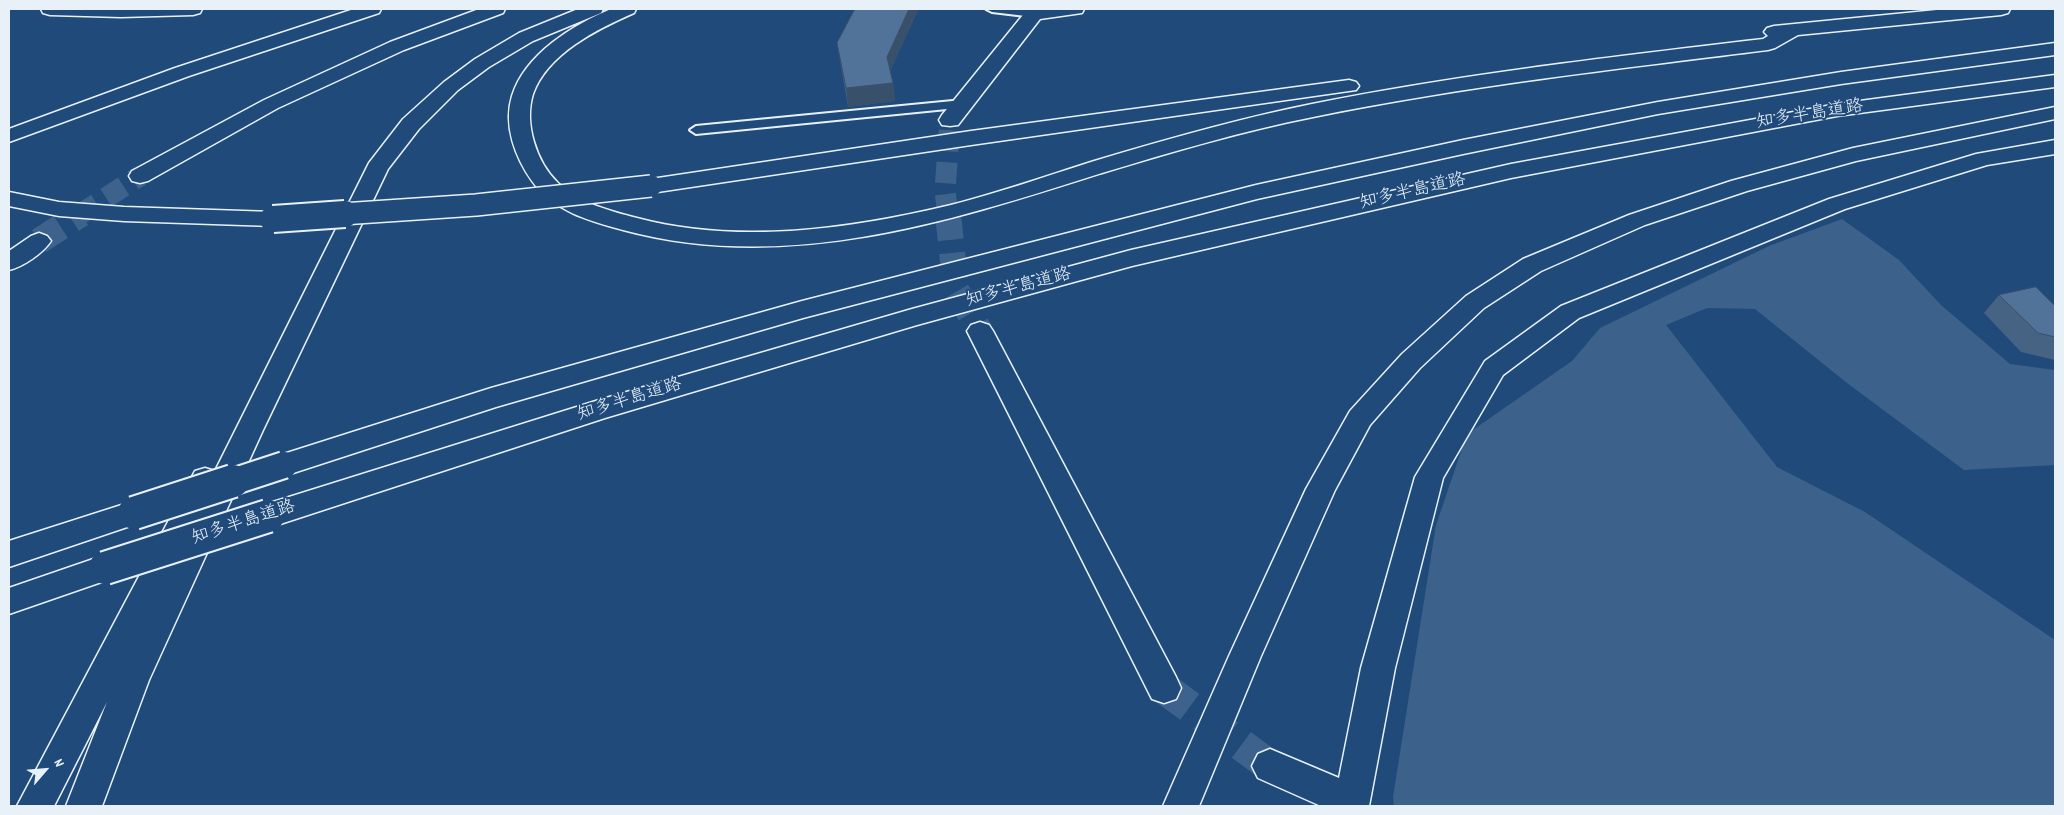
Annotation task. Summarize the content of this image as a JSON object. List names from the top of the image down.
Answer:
{
  "streets": {
    "main road": ["知多半島道路"]
  },
  "north": "top right"
}
